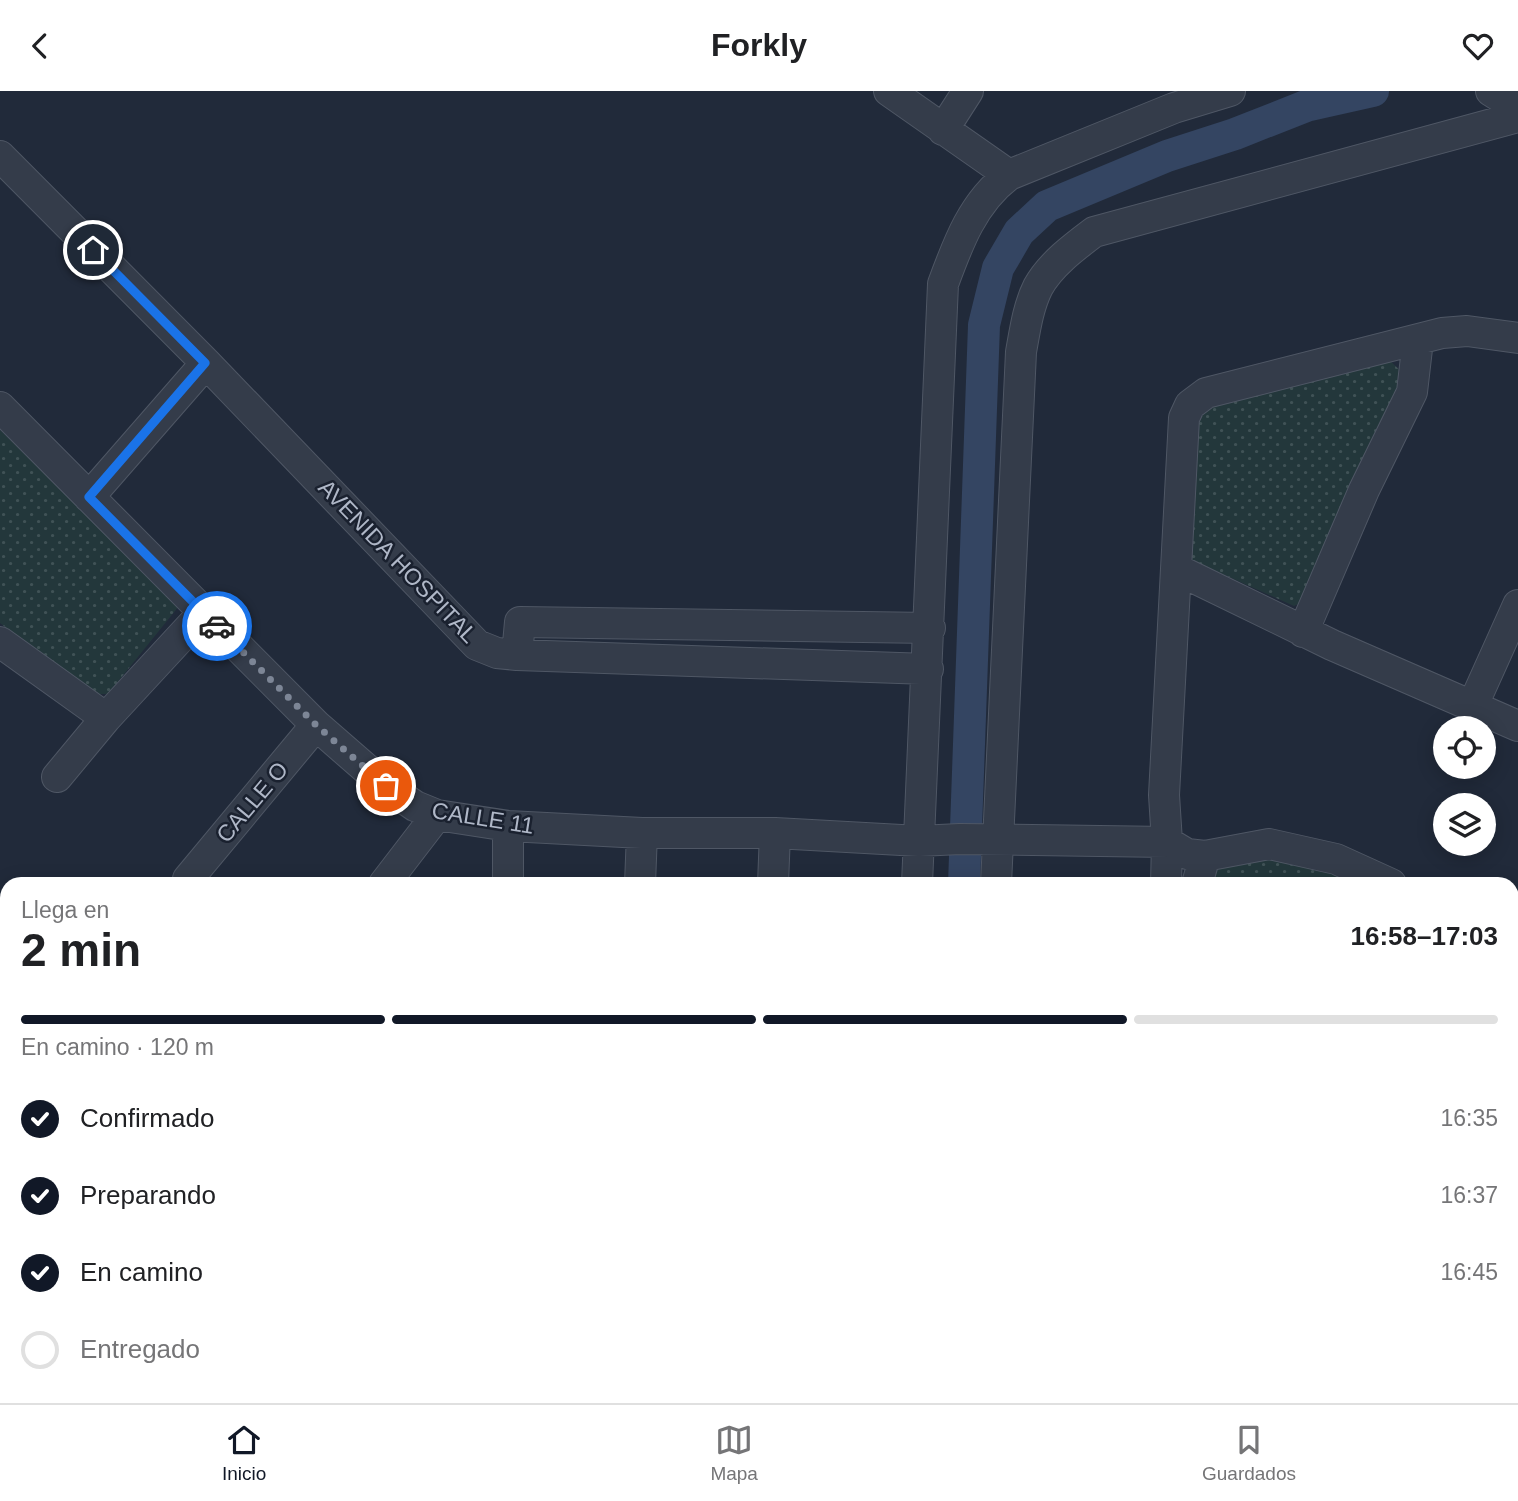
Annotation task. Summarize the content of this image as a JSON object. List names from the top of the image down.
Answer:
{
  "streets": {
    "street": ["AVENIDA HOSPITAL", "CALLE O", "CALLE 11"]
  },
  "crossings": [
    ["CALLE O", "CALLE 11"]
  ],
  "page": {
    "header": "Forkly",
    "heading": ["2 min", "Llega en", "16:58–17:03"],
    "bar": "En camino · 120 m",
    "list": [
      ["Confirmado", "16:35"],
      ["Preparando", "16:37"],
      ["En camino", "16:45"],
      "Entregado"
    ],
    "tabs": ["Inicio", "Mapa", "Guardados"]
  }
}
